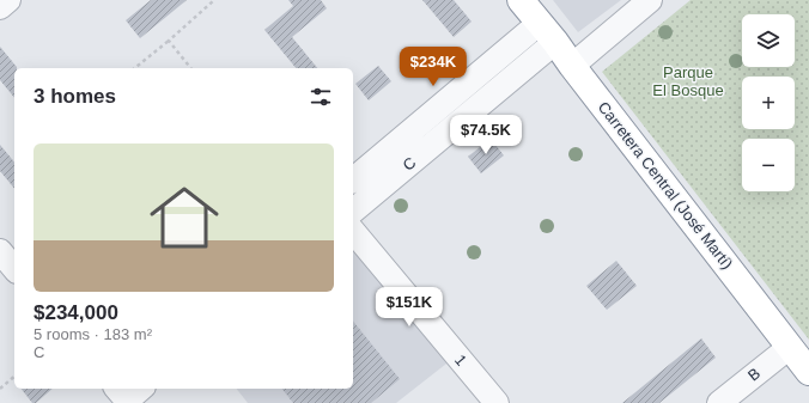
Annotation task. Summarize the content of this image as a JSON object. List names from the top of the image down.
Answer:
{
  "streets": {
    "highway": ["Carretera Central (José Martí)"],
    "street": ["C", "1", "B"]
  },
  "crossings": [
    ["C", "Carretera Central (José Martí)"],
    ["Carretera Central (José Martí)", "B"]
  ],
  "parks": ["Parque El Bosque"],
  "page": {
    "map_buttons": ["+", "−"],
    "price": ["$234K", "$74.5K", "$151K"],
    "heading": "3 homes",
    "list": [
      {
        "name": "$234,000",
        "note": "5 rooms · 183 m² · C"
      }
    ]
  }
}
